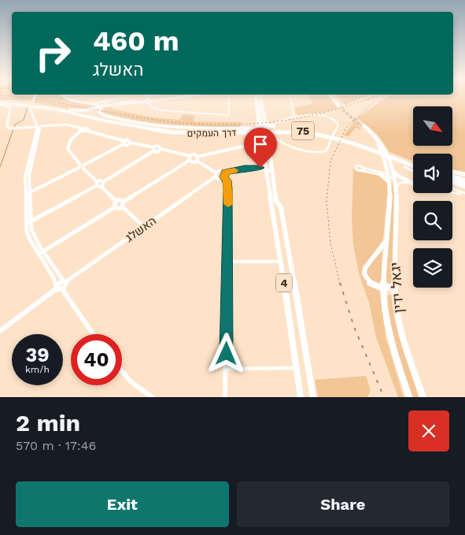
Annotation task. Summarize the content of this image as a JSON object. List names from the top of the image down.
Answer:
{
  "streets": {
    "main road": [
      "75",
      "דרך העמקים",
      "4",
      "יגאל ידין"
    ],
    "street": ["האשלג"]
  },
  "north": "bottom right",
  "page": {
    "turn": ["460 m", "האשלג"],
    "speed": "39 km/h",
    "limit": "40",
    "heading": ["2 min", "570 m · 17:46"],
    "buttons": ["Exit", "Share"]
  }
}
